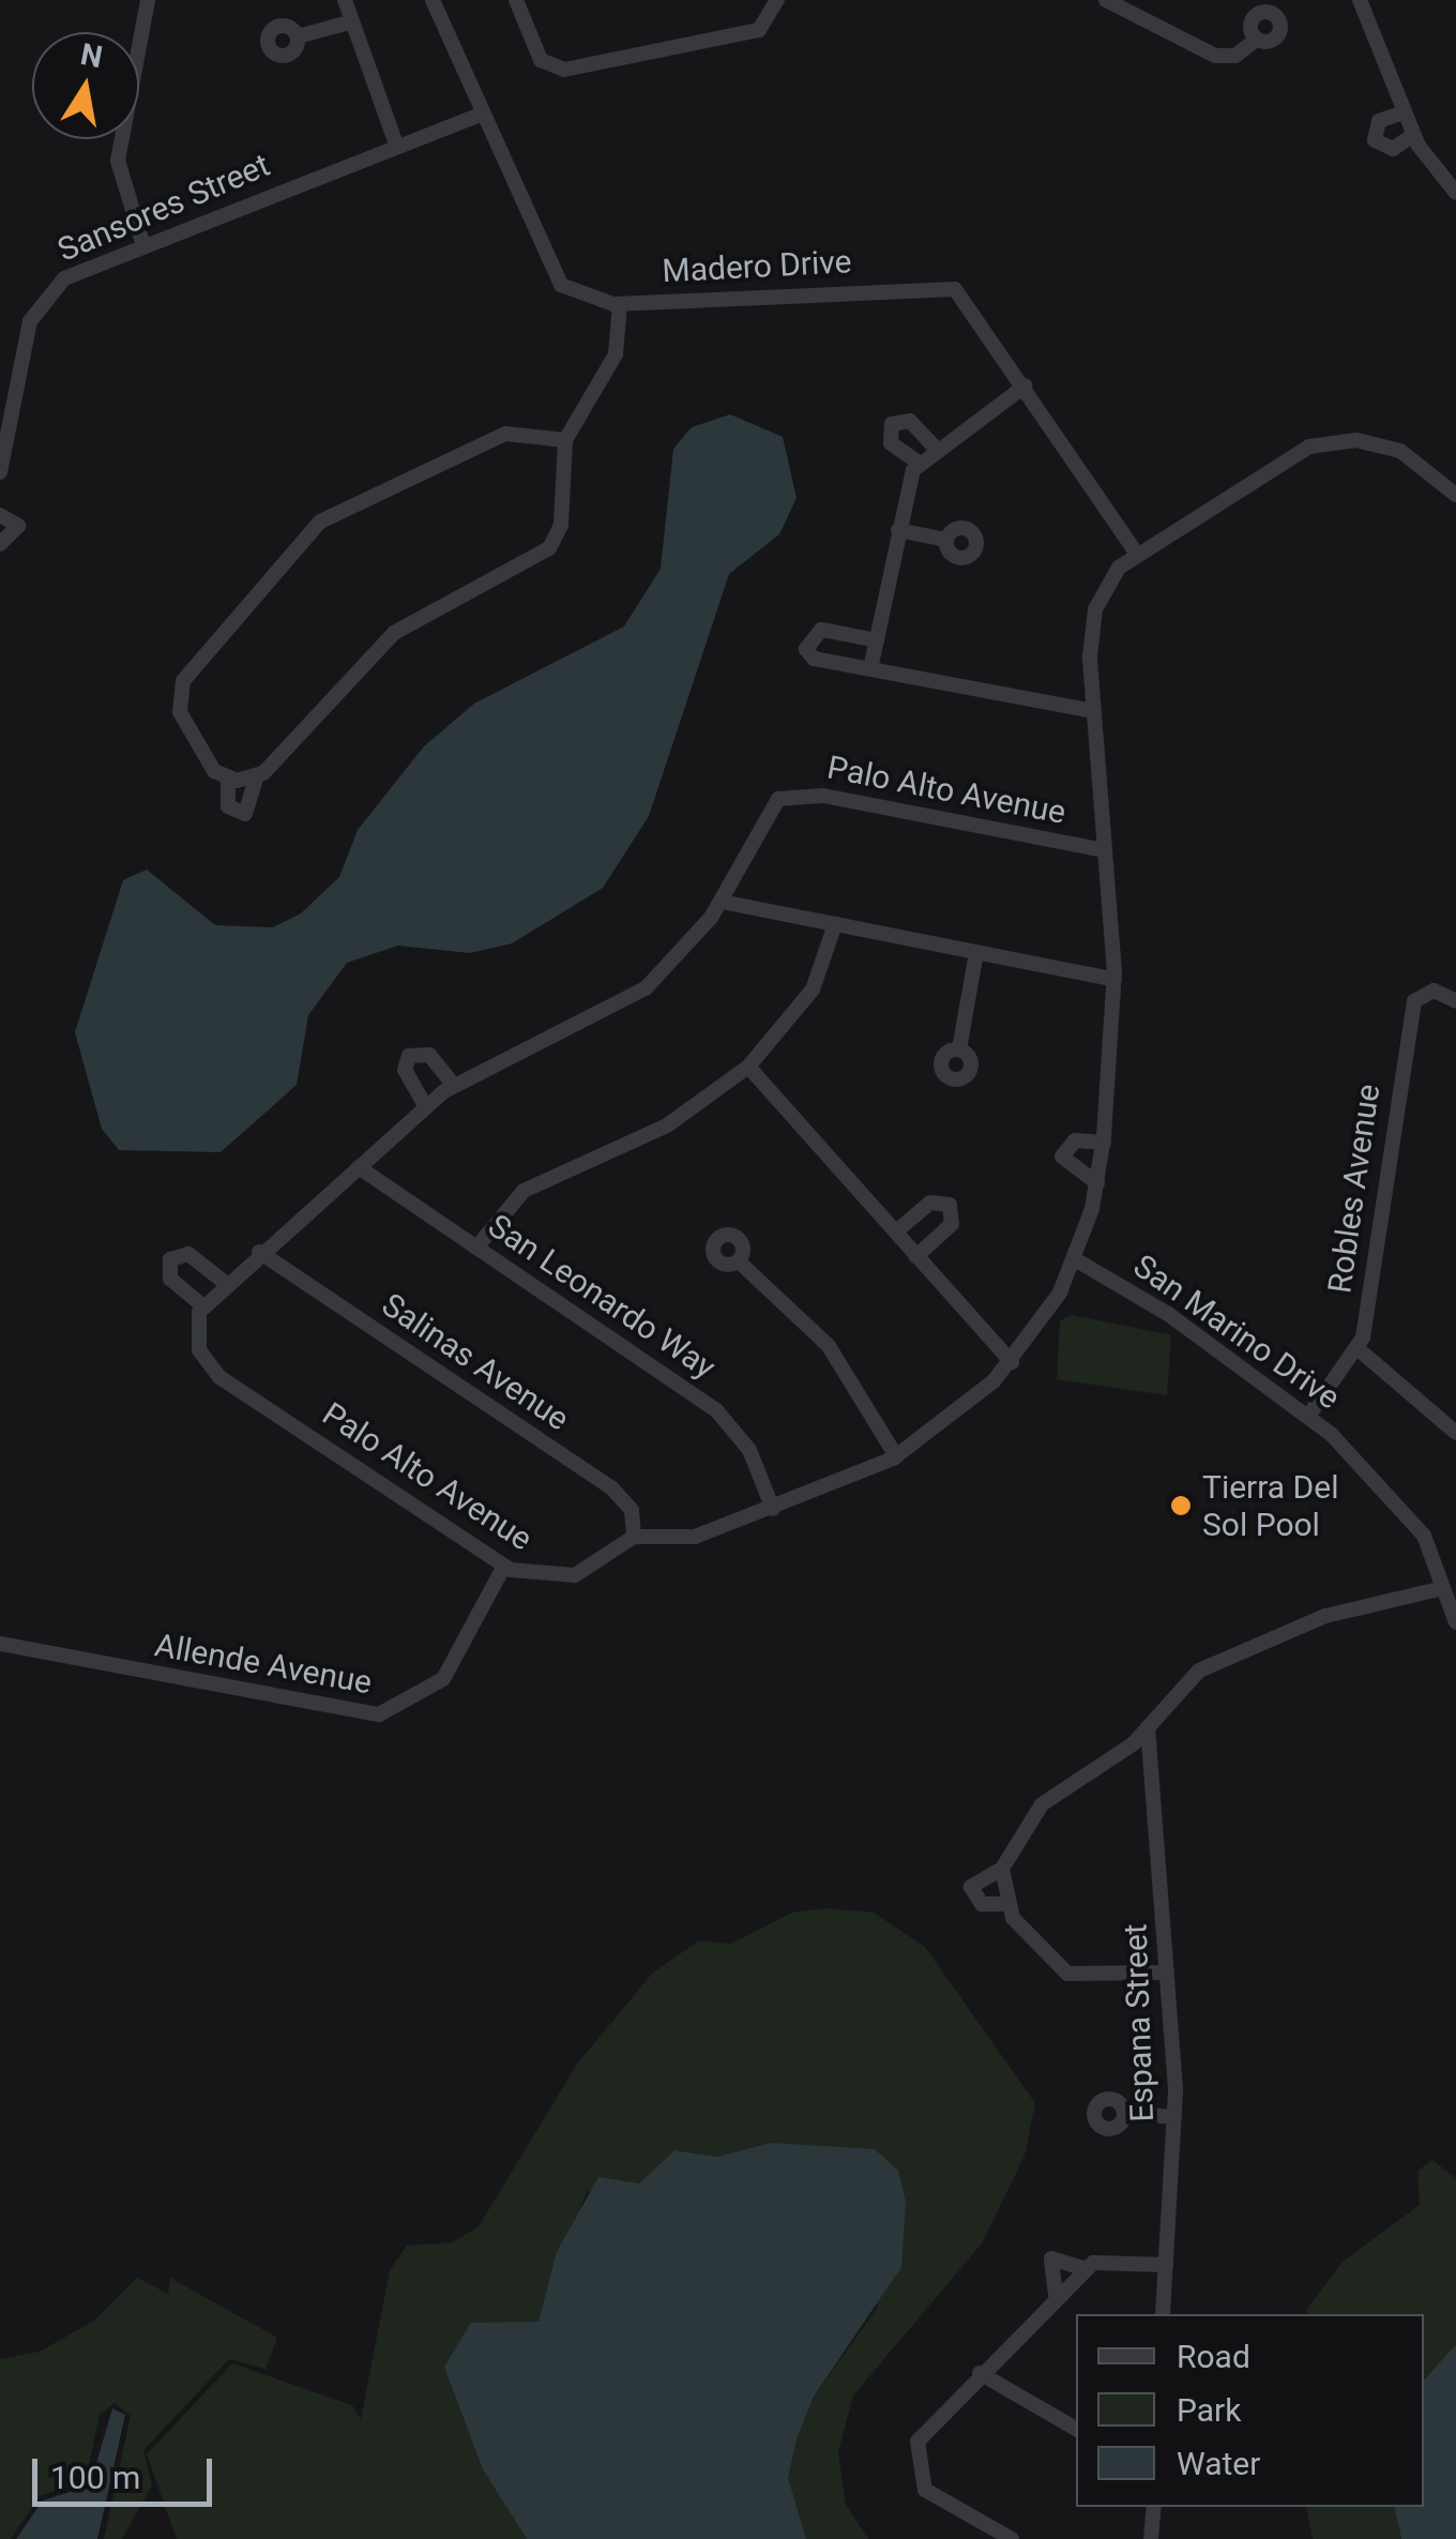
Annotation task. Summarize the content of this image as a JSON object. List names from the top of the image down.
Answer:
{
  "streets": {
    "street": [
      "Sansores Street",
      "Madero Drive",
      "Palo Alto Avenue",
      "Robles Avenue",
      "San Leonardo Way",
      "San Marino Drive",
      "Salinas Avenue",
      "Allende Avenue",
      "Espana Street"
    ]
  },
  "crossings": [
    ["Sansores Street", "Madero Drive"],
    ["Madero Drive", "Palo Alto Avenue"],
    ["Palo Alto Avenue", "San Leonardo Way"],
    ["Palo Alto Avenue", "San Marino Drive"],
    ["Palo Alto Avenue", "Salinas Avenue"],
    ["Palo Alto Avenue", "Allende Avenue"],
    ["Robles Avenue", "San Marino Drive"]
  ],
  "places": ["Tierra Del Sol Pool"],
  "legend": ["Road", "Park", "Water"],
  "scale_bar": "100 m",
  "north": "top"
}
